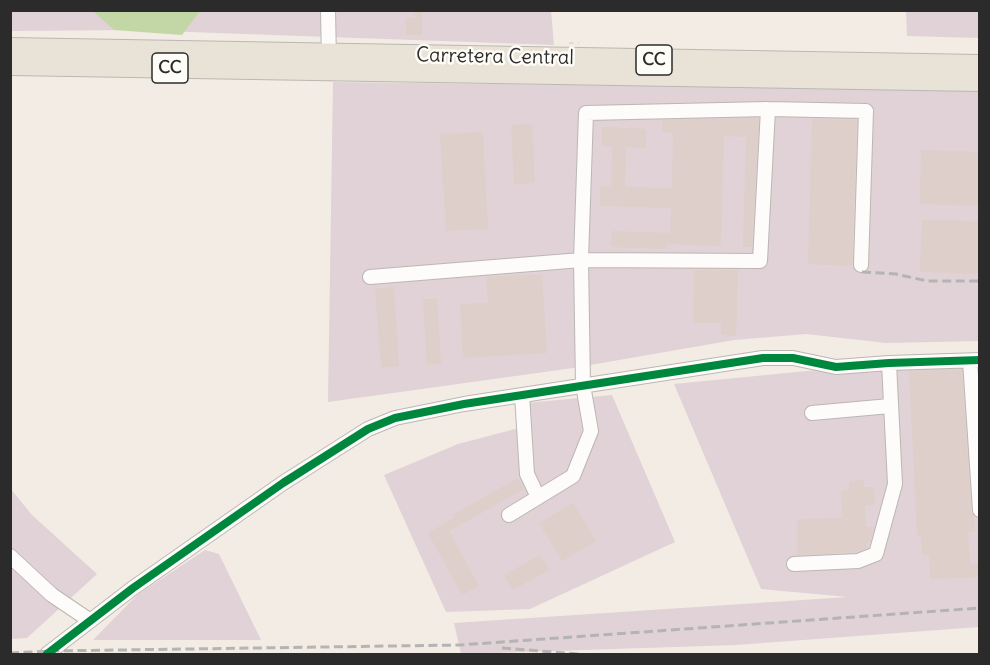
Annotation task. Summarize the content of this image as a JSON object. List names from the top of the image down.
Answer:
{
  "streets": {
    "highway": ["Carretera Central", "CC"]
  }
}
